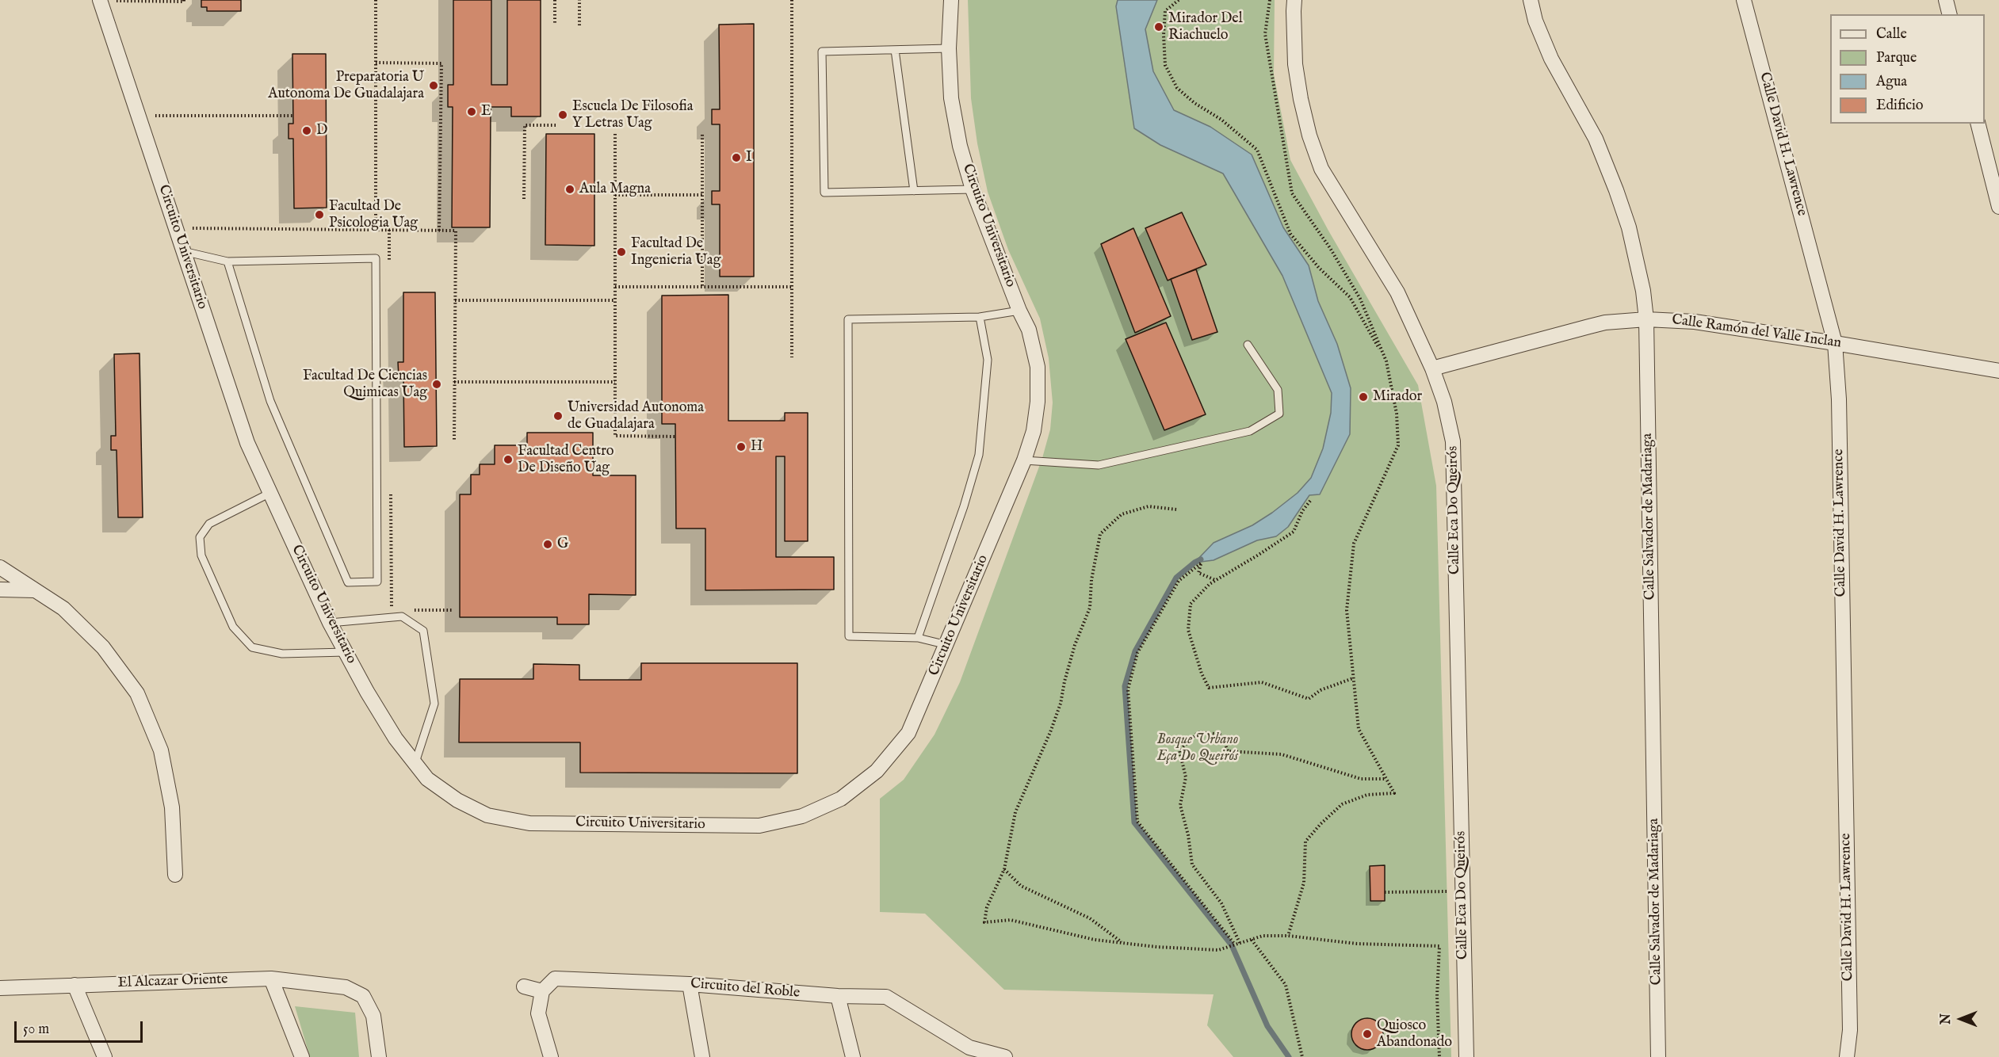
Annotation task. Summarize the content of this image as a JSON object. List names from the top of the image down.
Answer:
{
  "streets": {
    "street": [
      "Calle David H. Lawrence",
      "Circuito Universitario",
      "Calle Ramón del Valle Inclan",
      "Calle Eca Do Queirós",
      "Calle Salvador de Madariaga",
      "El Alcazar Oriente",
      "Circuito del Roble"
    ]
  },
  "crossings": [
    ["Calle David H. Lawrence", "Calle Ramón del Valle Inclan"],
    ["Calle Ramón del Valle Inclan", "Calle Eca Do Queirós"],
    ["Calle Ramón del Valle Inclan", "Calle Salvador de Madariaga"]
  ],
  "parks": ["Bosque Urbano Eça Do Queirós"],
  "places": [
    "Mirador Del Riachuelo",
    "Preparatoria U Autonoma De Guadalajara",
    "E",
    "Escuela De Filosofia Y Letras Uag",
    "D",
    "I",
    "Aula Magna",
    "Facultad De Psicologia Uag",
    "Facultad De Ingenieria Uag",
    "Facultad De Ciencias Quimicas Uag",
    "Mirador",
    "Universidad Autonoma de Guadalajara",
    "H",
    "Facultad Centro De Diseño Uag",
    "G",
    "Quiosco Abandonado"
  ],
  "legend": [
    "Calle",
    "Parque",
    "Agua",
    "Edificio"
  ],
  "scale_bar": "50 m",
  "north": "left"
}
